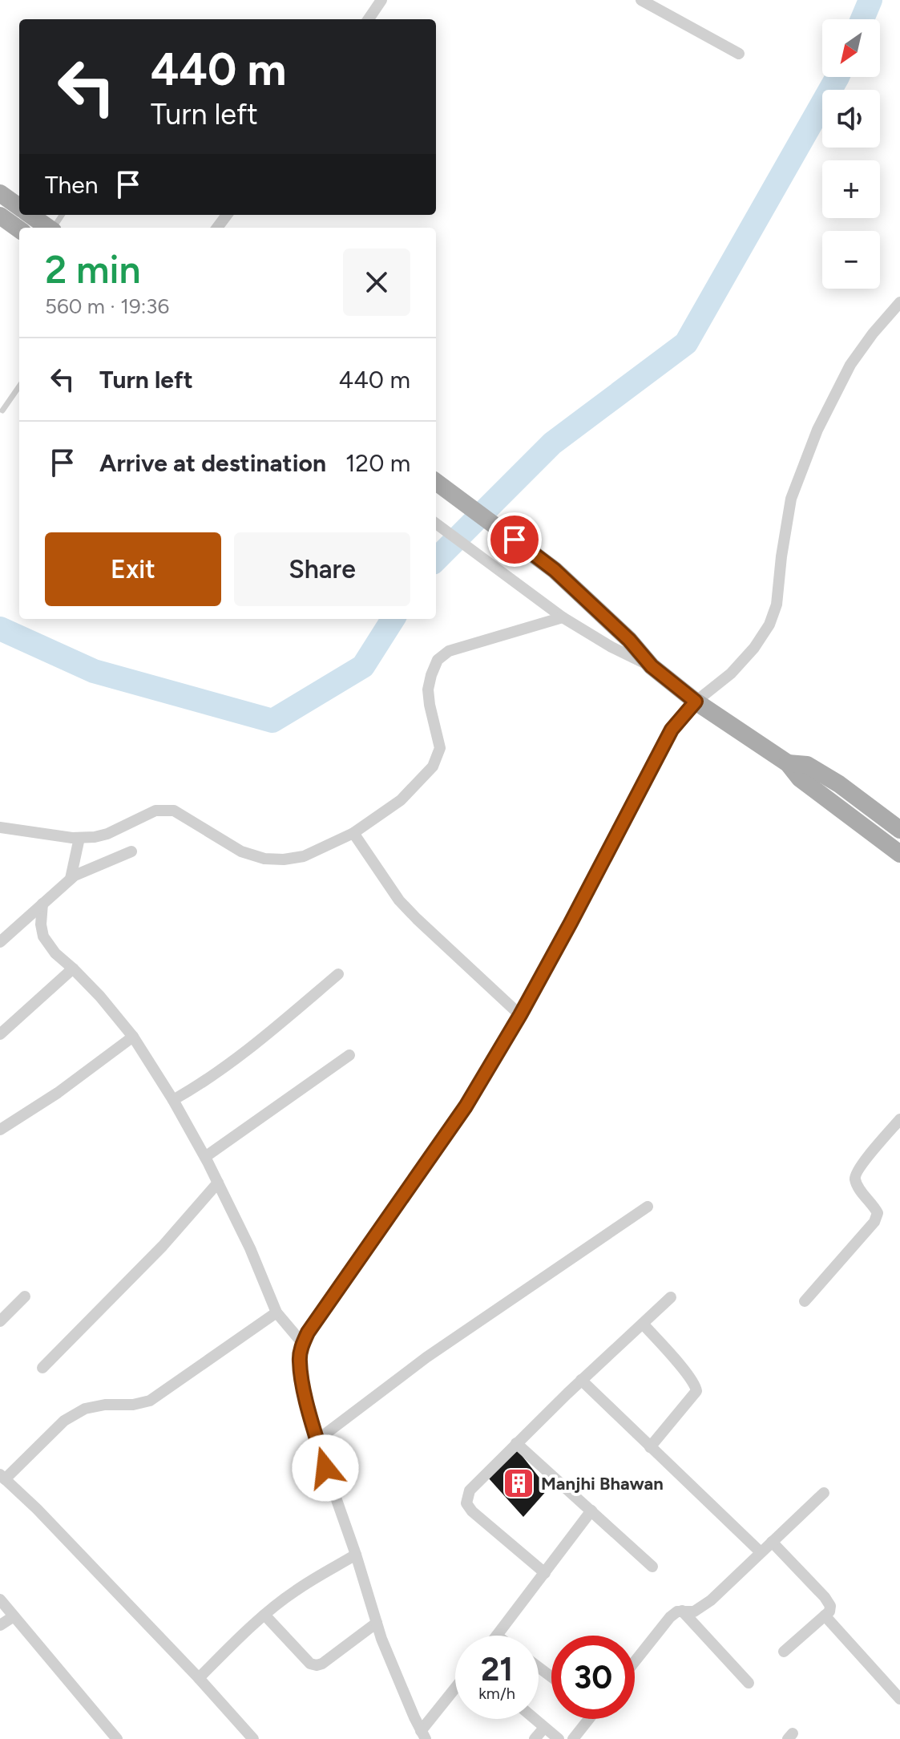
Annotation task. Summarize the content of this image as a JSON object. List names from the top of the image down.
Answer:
{
  "places": {
    "building": ["Manjhi Bhawan"]
  },
  "north": "bottom left",
  "page": {
    "map_buttons": ["+", "−"],
    "turn": ["440 m", "Turn left"],
    "then": "Then",
    "heading": ["2 min", "560 m · 19:36"],
    "list": [
      {
        "name": "Turn left",
        "value": "440 m"
      },
      {
        "name": "Arrive at destination",
        "value": "120 m"
      }
    ],
    "buttons": ["Exit", "Share"],
    "speed": "21 km/h",
    "limit": "30"
  }
}
